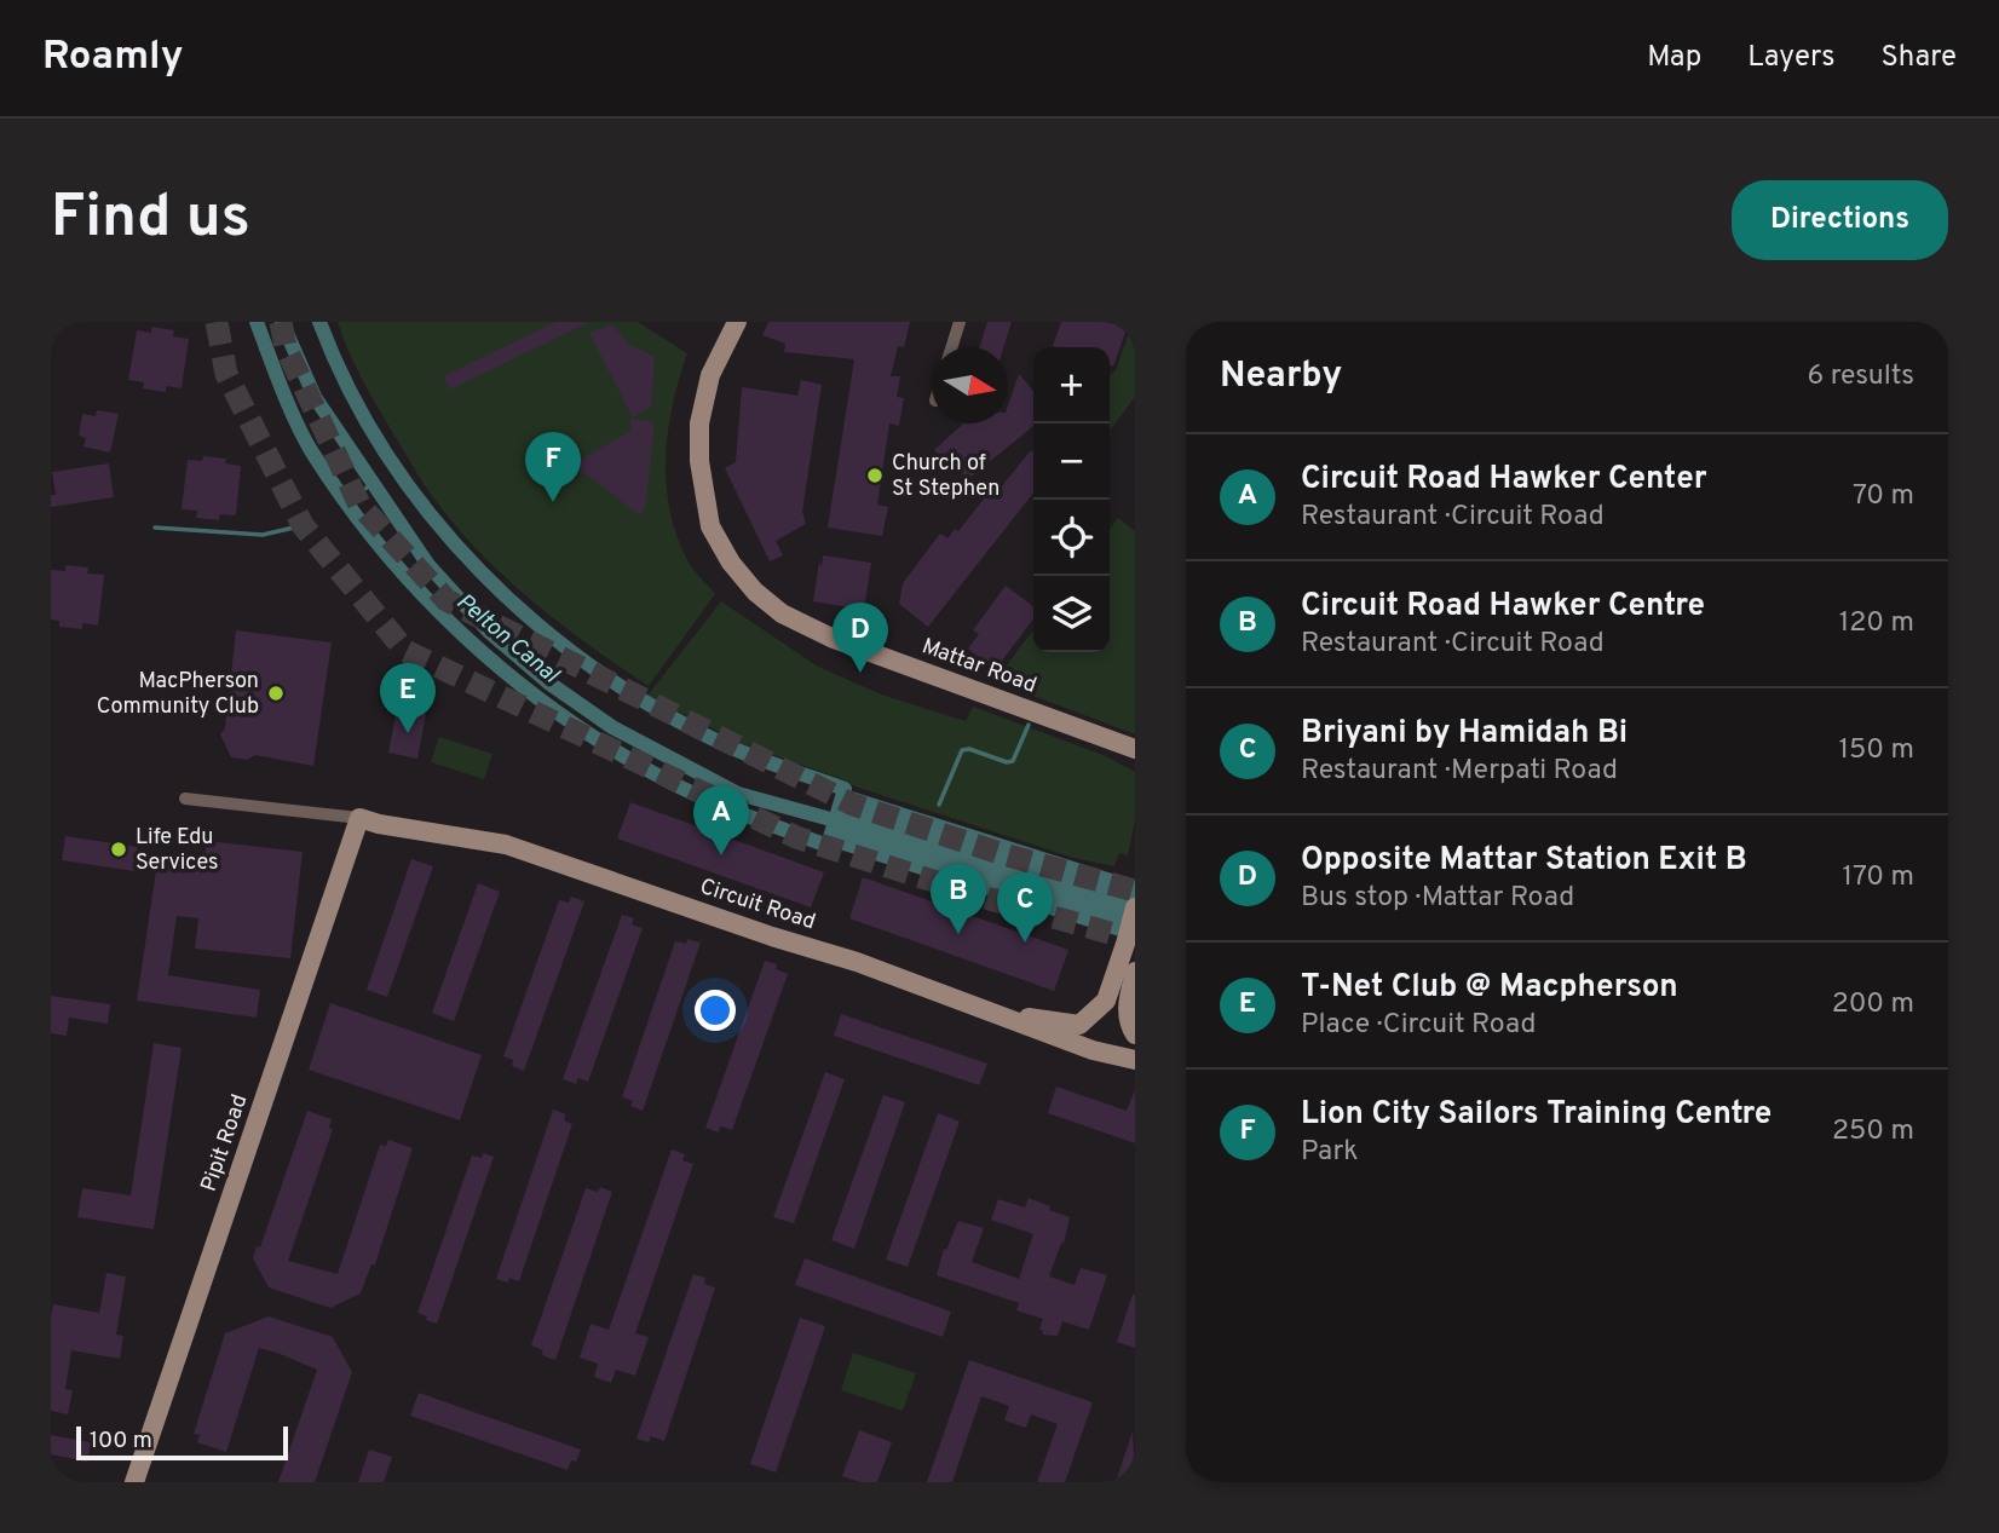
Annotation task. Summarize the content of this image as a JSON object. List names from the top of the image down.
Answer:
{
  "streets": {
    "street": ["Mattar Road", "Circuit Road", "Pipit Road"]
  },
  "crossings": [
    ["Circuit Road", "Pipit Road"]
  ],
  "water": ["Pelton Canal"],
  "places": ["Church of St Stephen", "MacPherson Community Club", "Life Edu Services"],
  "scale_bar": "100 m",
  "north": "right",
  "page": {
    "header": "Roamly",
    "nav": ["Map", "Layers", "Share"],
    "buttons": "Directions",
    "title": "Find us",
    "heading": ["Nearby", "6 results"],
    "map_buttons": ["+", "−"],
    "pins": [
      "F",
      "D",
      "E",
      "A",
      "B",
      "C"
    ],
    "list": [
      {
        "mark": "A",
        "name": "Circuit Road Hawker Center",
        "note": "Restaurant · Circuit Road",
        "value": "70 m"
      },
      {
        "mark": "B",
        "name": "Circuit Road Hawker Centre",
        "note": "Restaurant · Circuit Road",
        "value": "120 m"
      },
      {
        "mark": "C",
        "name": "Briyani by Hamidah Bi",
        "note": "Restaurant · Merpati Road",
        "value": "150 m"
      },
      {
        "mark": "D",
        "name": "Opposite Mattar Station Exit B",
        "note": "Bus stop · Mattar Road",
        "value": "170 m"
      },
      {
        "mark": "E",
        "name": "T-Net Club @ Macpherson",
        "note": "Place · Circuit Road",
        "value": "200 m"
      },
      {
        "mark": "F",
        "name": "Lion City Sailors Training Centre",
        "note": "Park",
        "value": "250 m"
      }
    ],
    "scale": "100 m"
  }
}
